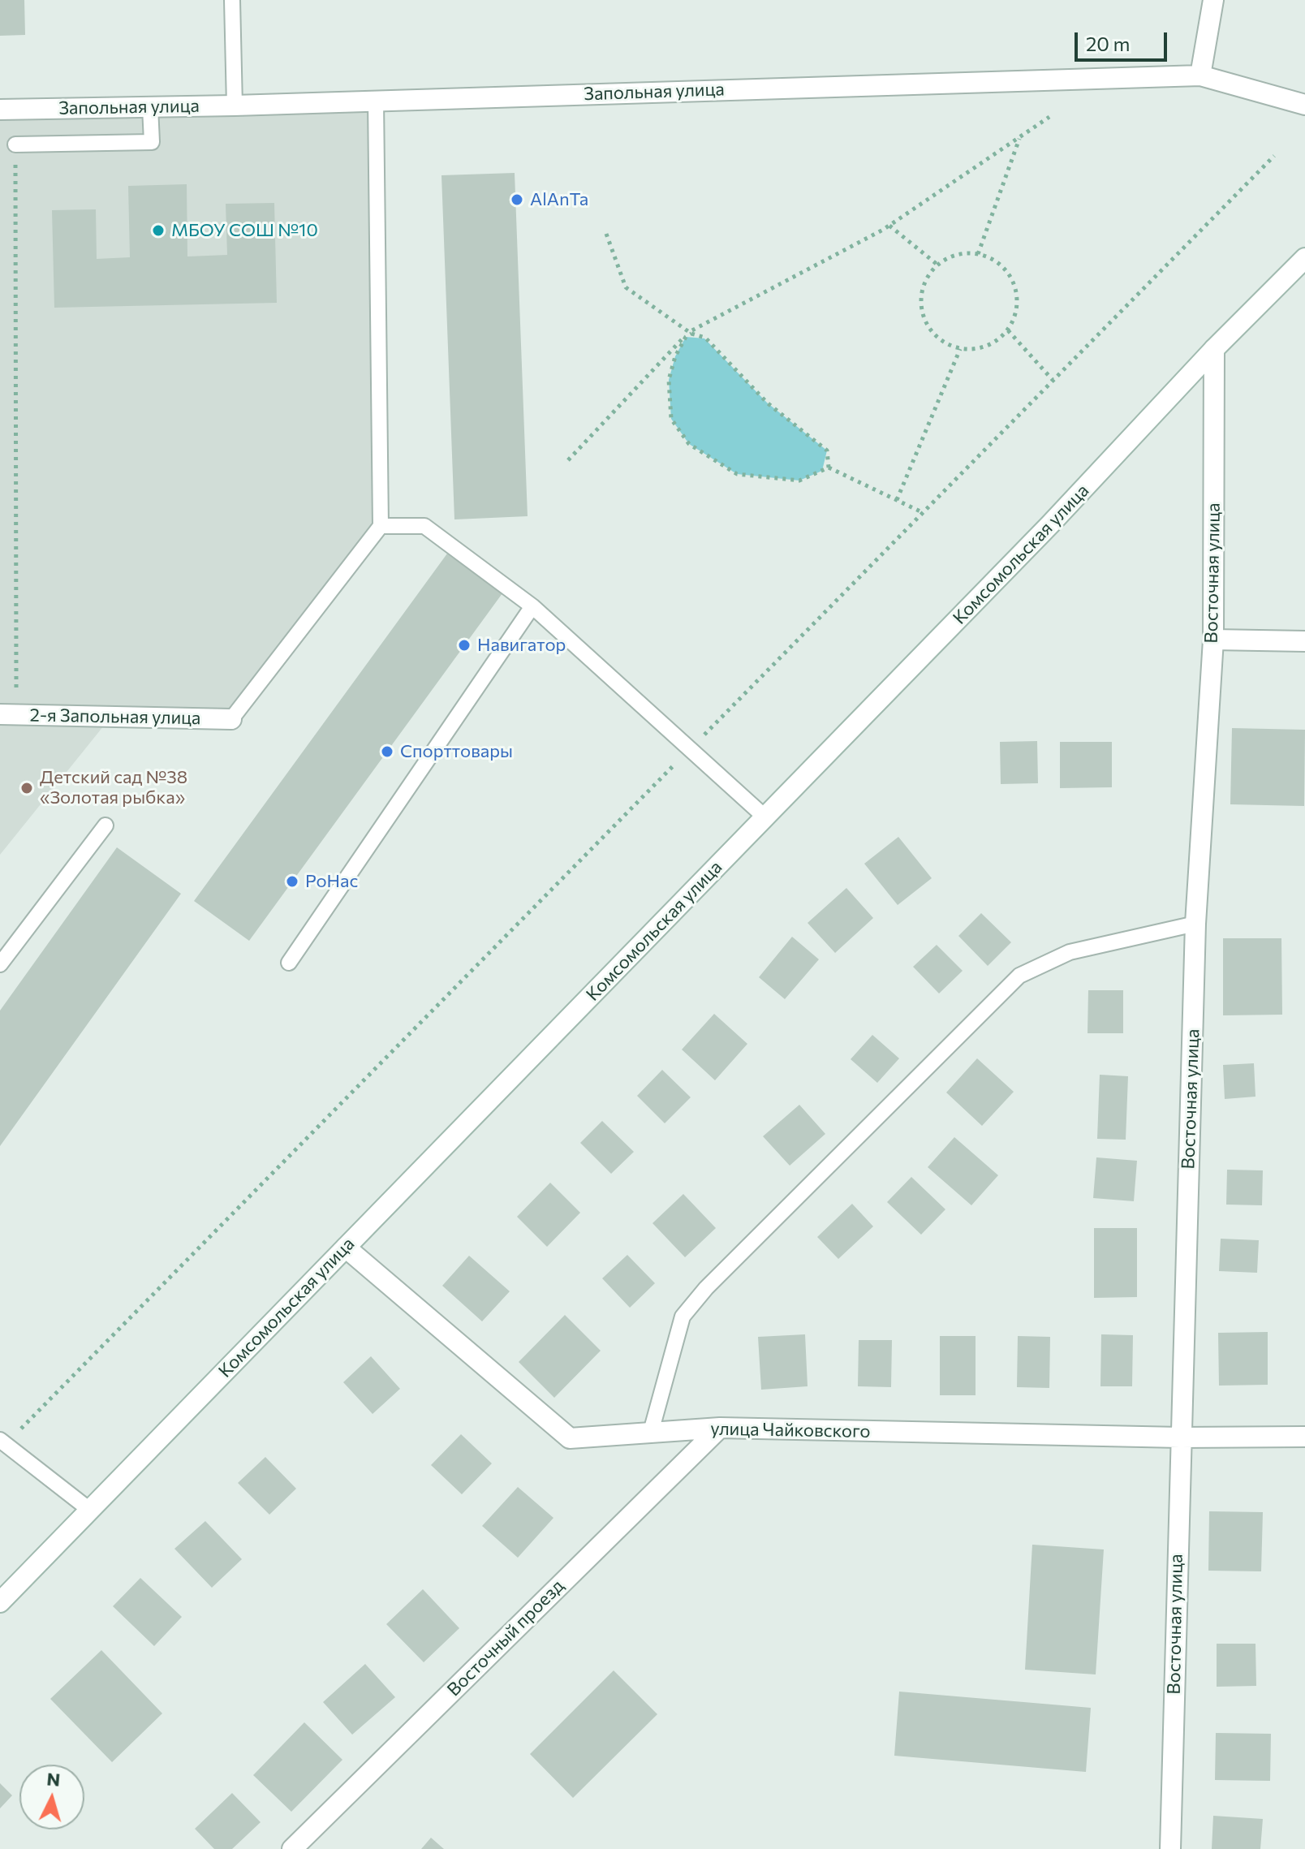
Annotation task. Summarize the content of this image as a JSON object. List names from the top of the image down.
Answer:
{
  "streets": {
    "street": [
      "Запольная улица",
      "Комсомольская улица",
      "Восточная улица",
      "2-я Запольная улица",
      "улица Чайковского",
      "Восточный проезд"
    ]
  },
  "crossings": [
    ["Комсомольская улица", "Восточная улица"],
    ["Комсомольская улица", "улица Чайковского"],
    ["Восточная улица", "улица Чайковского"],
    ["улица Чайковского", "Восточный проезд"]
  ],
  "places": [
    "AlAnTa",
    "МБОУ СОШ №10",
    "Навигатор",
    "Спорттовары",
    "Детский сад №38 «Золотая рыбка»",
    "РоНас"
  ],
  "scale_bar": "20 m",
  "north": "top"
}
